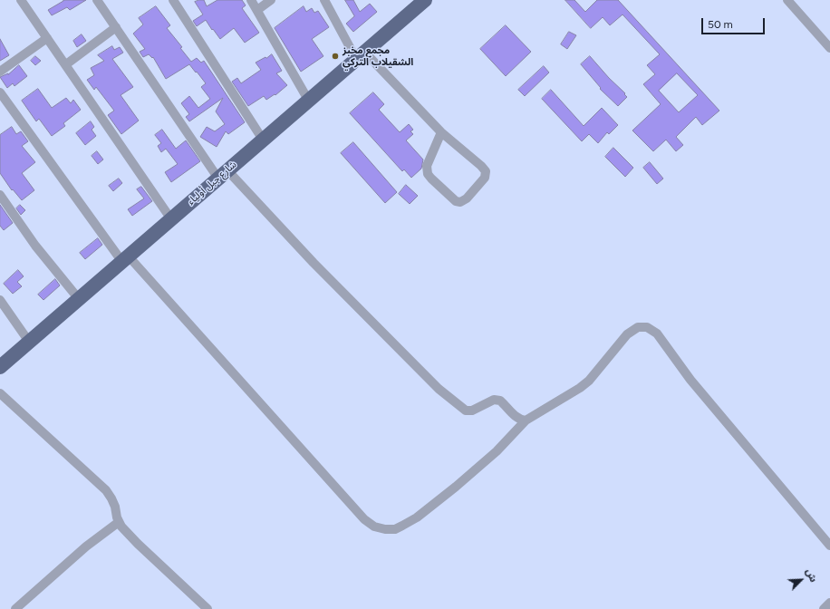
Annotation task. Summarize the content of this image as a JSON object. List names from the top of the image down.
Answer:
{
  "streets": {
    "highway": ["شارع جبل أولياء"]
  },
  "places": ["مجمع مخبز الشقيلاب التركي"],
  "scale_bar": "50 m",
  "north": "top right"
}
